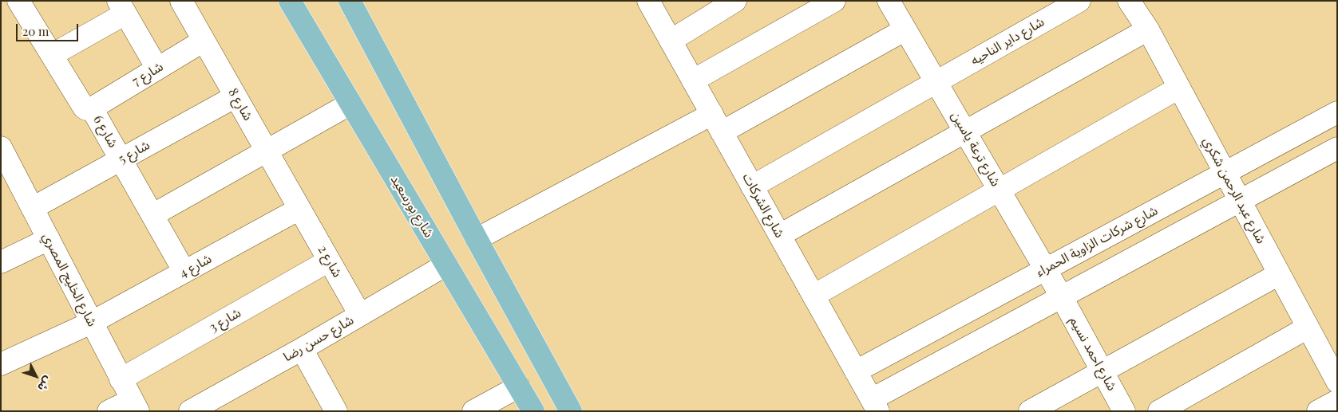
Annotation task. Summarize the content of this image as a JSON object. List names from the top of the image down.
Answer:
{
  "streets": {
    "main road": ["شارع بورسعيد"],
    "street": [
      "شارع داير الناحيه",
      "شارع 7",
      "شارع 8",
      "شارع 6",
      "شارع ترعة ياسين",
      "شارع 5",
      "شارع عبد الرحمن شكري",
      "شارع الشركات",
      "شارع شركات الزاوية الحمراء",
      "شارع 2",
      "شارع 4",
      "شارع الخليج المصري",
      "شارع 3",
      "شارع حسن رضا",
      "شارع احمد نسيم"
    ]
  },
  "crossings": [
    ["شارع داير الناحيه", "شارع ترعة ياسين"],
    ["شارع داير الناحيه", "شارع الشركات"],
    ["شارع 7", "شارع 8"],
    ["شارع 7", "شارع 6"],
    ["شارع 8", "شارع 5"],
    ["شارع 8", "شارع 2"],
    ["شارع 8", "شارع 4"],
    ["شارع 6", "شارع 5"],
    ["شارع 6", "شارع 4"],
    ["شارع ترعة ياسين", "شارع شركات الزاوية الحمراء"],
    ["شارع ترعة ياسين", "شارع احمد نسيم"],
    ["شارع 5", "شارع الخليج المصري"],
    ["شارع عبد الرحمن شكري", "شارع شركات الزاوية الحمراء"],
    ["شارع الشركات", "شارع شركات الزاوية الحمراء"],
    ["شارع بورسعيد", "شارع حسن رضا"],
    ["شارع 2", "شارع 4"],
    ["شارع 2", "شارع 3"],
    ["شارع 2", "شارع حسن رضا"],
    ["شارع 4", "شارع الخليج المصري"],
    ["شارع الخليج المصري", "شارع 3"]
  ],
  "scale_bar": "20 m",
  "north": "bottom right"
}
